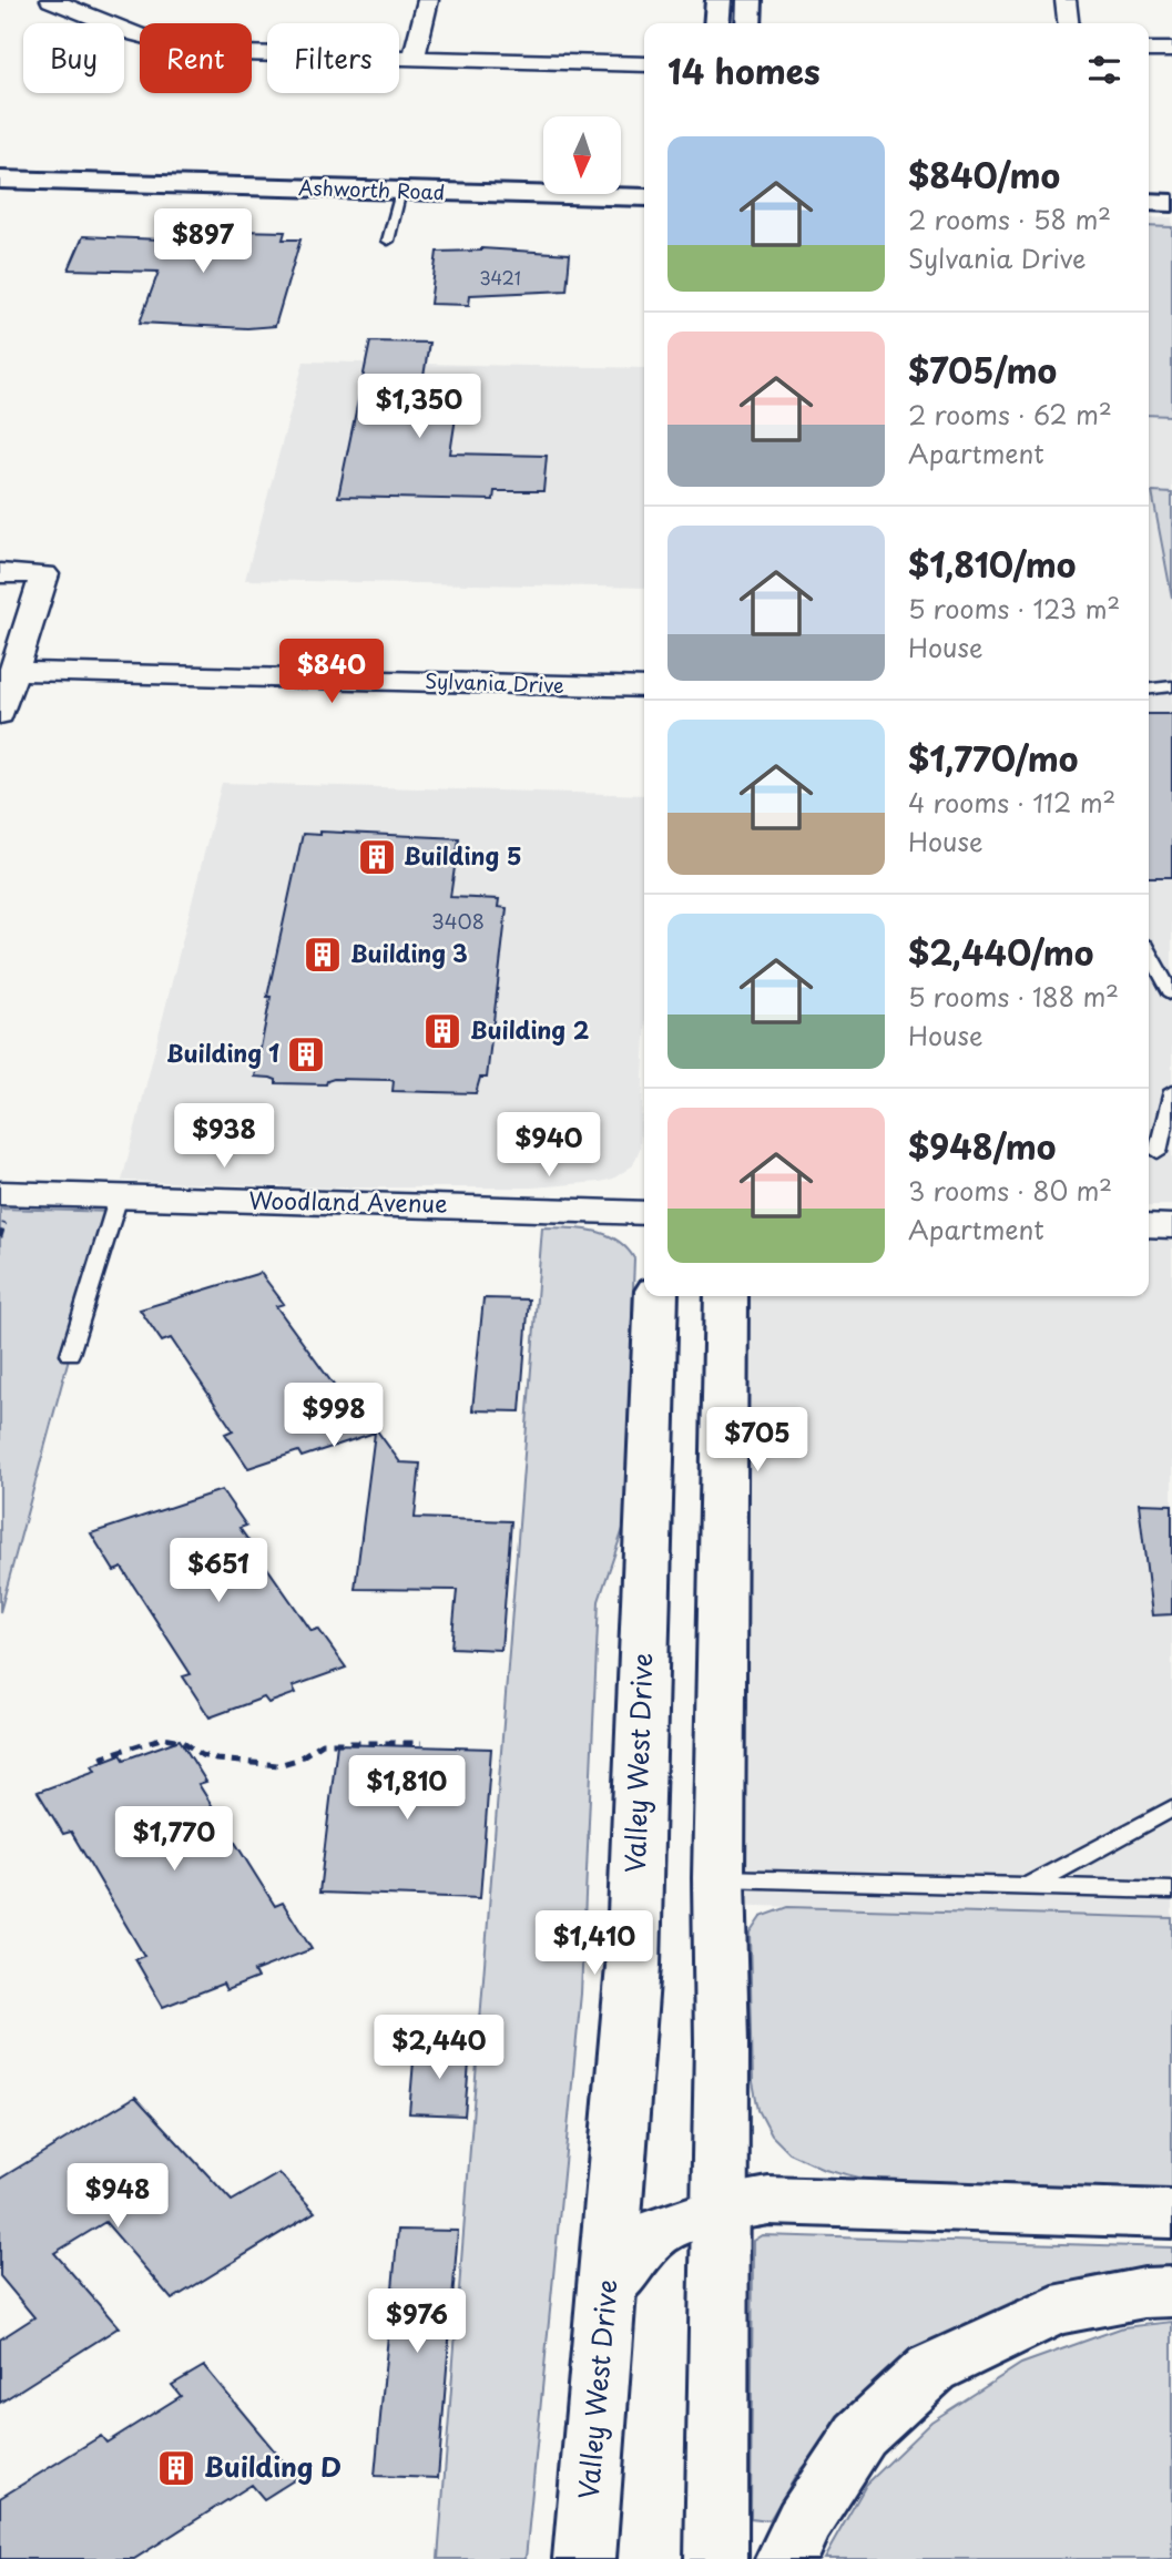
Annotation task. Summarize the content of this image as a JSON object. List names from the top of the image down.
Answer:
{
  "streets": {
    "main road": ["Ashworth Road", "Valley West Drive"],
    "street": ["Sylvania Drive", "Woodland Avenue"]
  },
  "places": {
    "building": [
      "Building 5",
      "Building 3",
      "Building 2",
      "Building 1",
      "Building D"
    ]
  },
  "house_numbers": ["3421", "3408"],
  "north": "bottom",
  "page": {
    "chip": ["Buy", "Rent", "Filters"],
    "heading": "14 homes",
    "list": [
      {
        "name": "$840/mo",
        "note": "2 rooms · 58 m² · Sylvania Drive"
      },
      {
        "name": "$705/mo",
        "note": "2 rooms · 62 m² · Apartment"
      },
      {
        "name": "$1,810/mo",
        "note": "5 rooms · 123 m² · House"
      },
      {
        "name": "$1,770/mo",
        "note": "4 rooms · 112 m² · House"
      },
      {
        "name": "$2,440/mo",
        "note": "5 rooms · 188 m² · House"
      },
      {
        "name": "$948/mo",
        "note": "3 rooms · 80 m² · Apartment"
      }
    ],
    "price": [
      "$897",
      "$1,350",
      "$840",
      "$938",
      "$940",
      "$998",
      "$705",
      "$651",
      "$1,810",
      "$1,770",
      "$1,410",
      "$2,440",
      "$948",
      "$976"
    ]
  }
}
